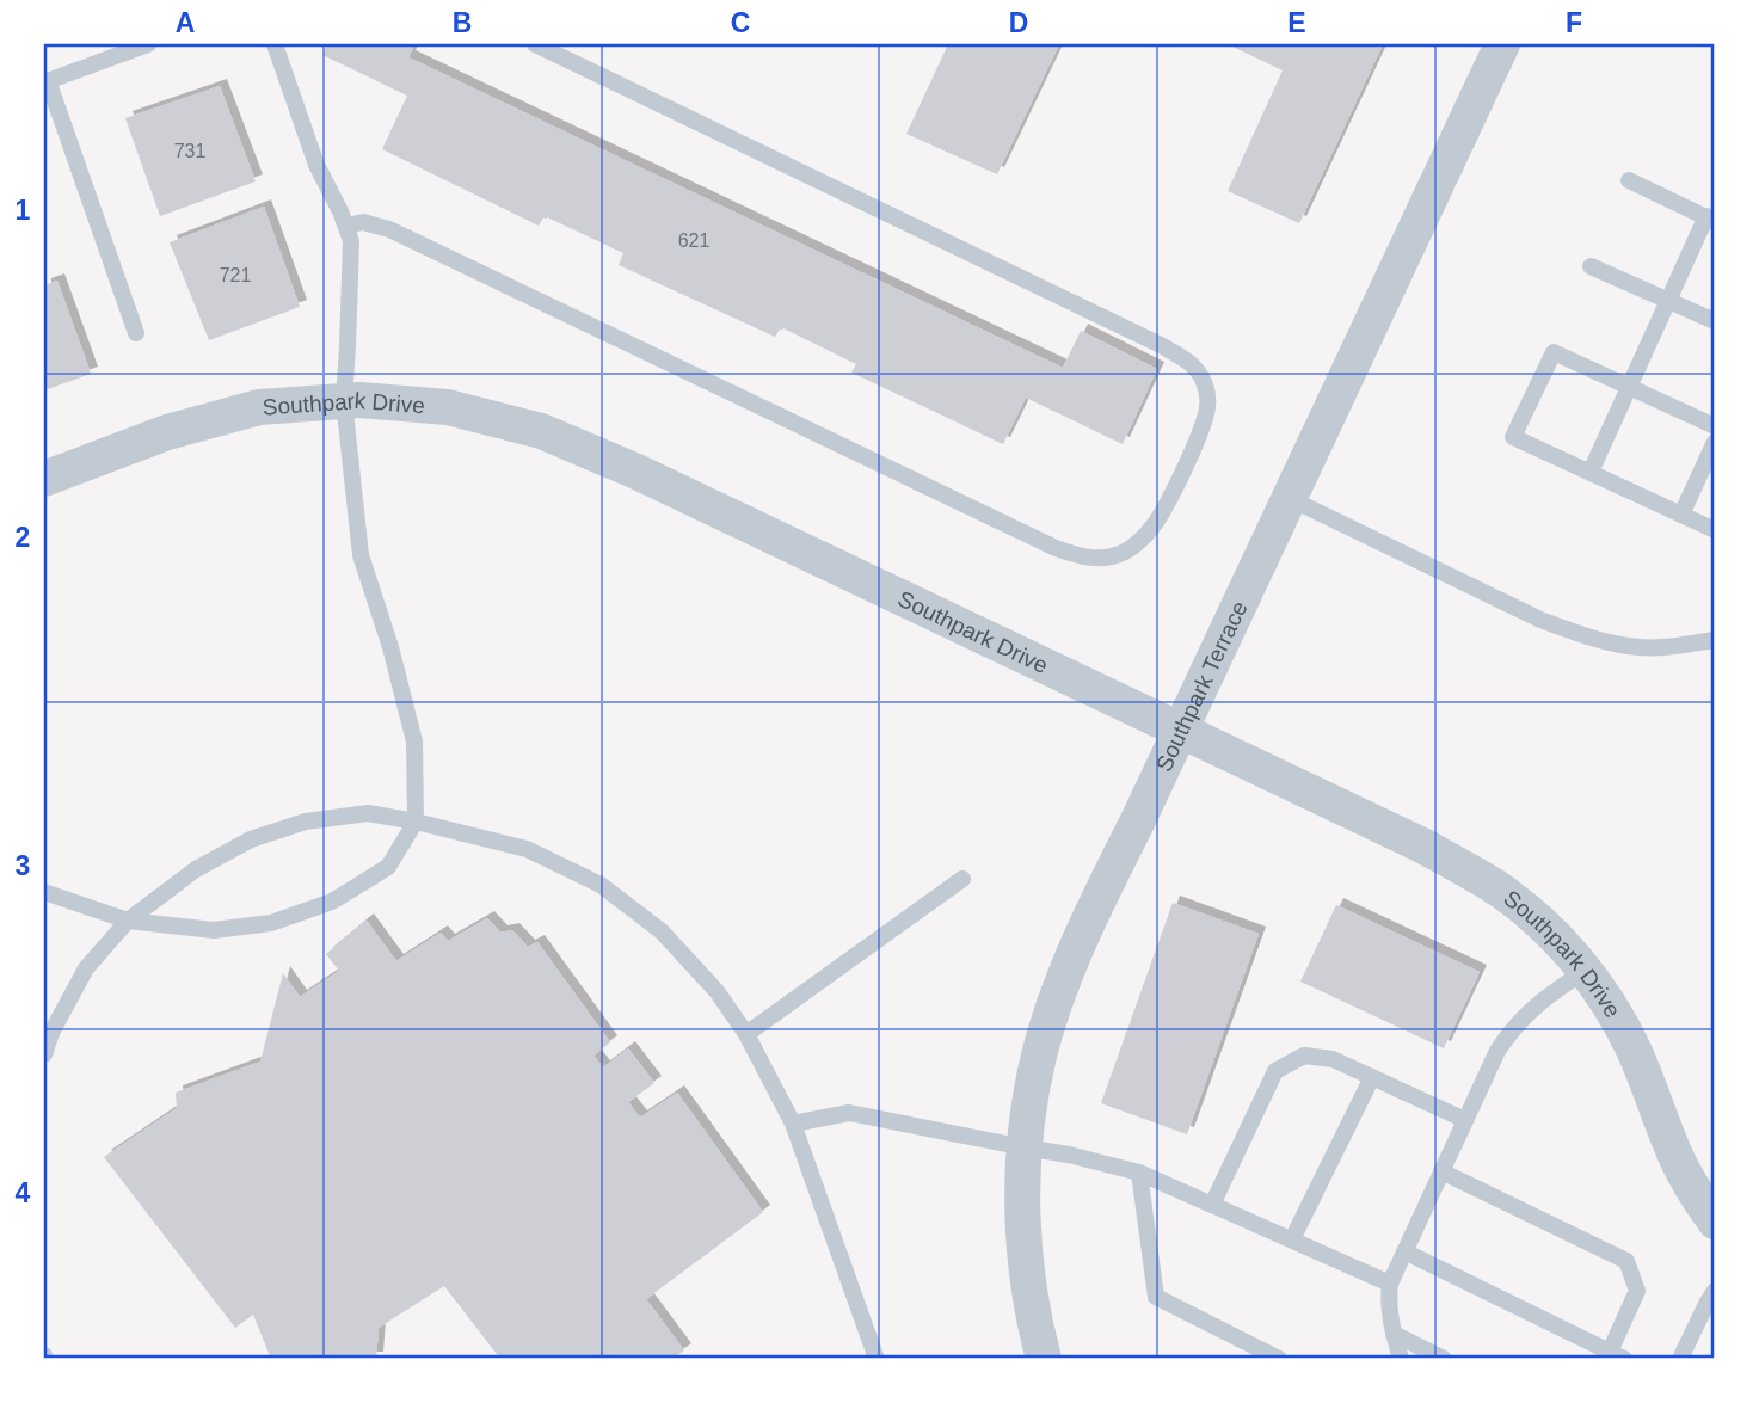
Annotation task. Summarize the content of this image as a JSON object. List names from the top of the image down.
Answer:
{
  "streets": {
    "street": ["Southpark Drive", "Southpark Terrace"]
  },
  "crossings": [
    ["Southpark Drive", "Southpark Terrace"]
  ],
  "house_numbers": ["731", "621", "721"],
  "grid": {
    "columns": [
      "A",
      "B",
      "C",
      "D",
      "E",
      "F"
    ],
    "rows": [
      "1",
      "2",
      "3",
      "4"
    ]
  }
}
